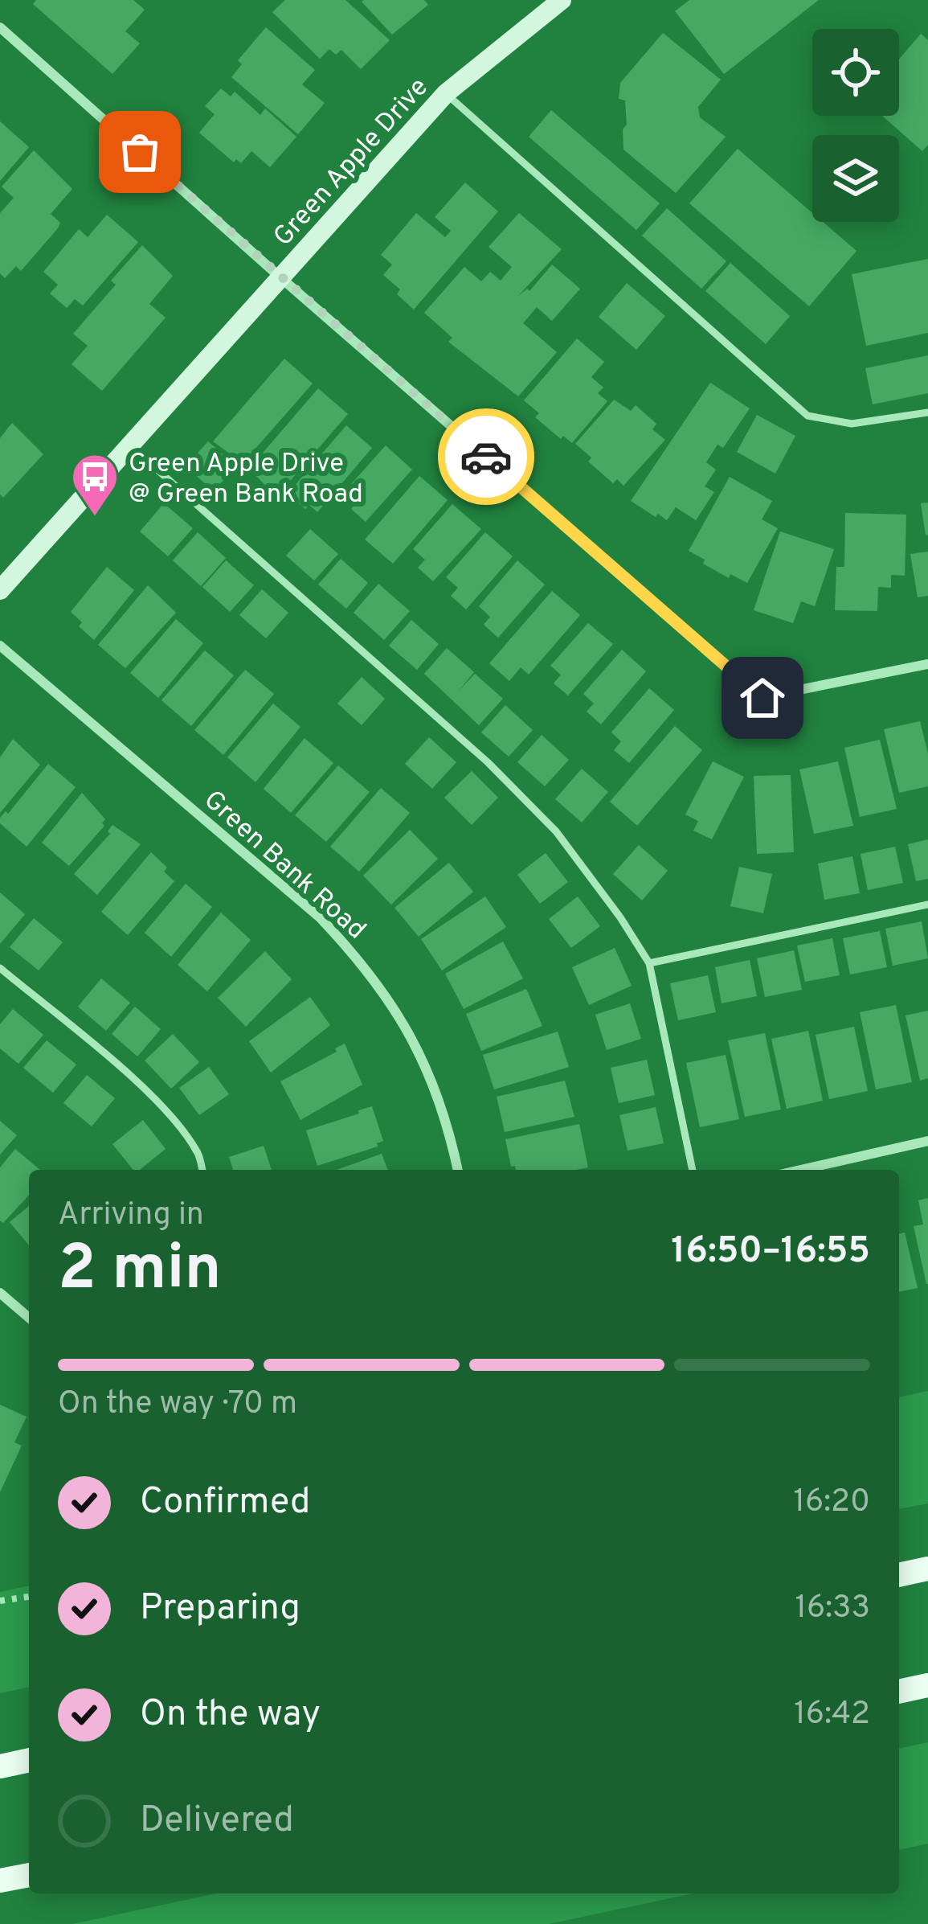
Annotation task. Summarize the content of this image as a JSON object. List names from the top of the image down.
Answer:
{
  "streets": {
    "street": ["Green Apple Drive", "Green Bank Road"]
  },
  "places": {
    "bus stop": ["Green Apple Drive @ Green Bank Road"]
  },
  "page": {
    "heading": ["2 min", "Arriving in", "16:50–16:55"],
    "bar": "On the way · 70 m",
    "list": [
      ["Confirmed", "16:20"],
      ["Preparing", "16:33"],
      ["On the way", "16:42"],
      "Delivered"
    ]
  }
}
